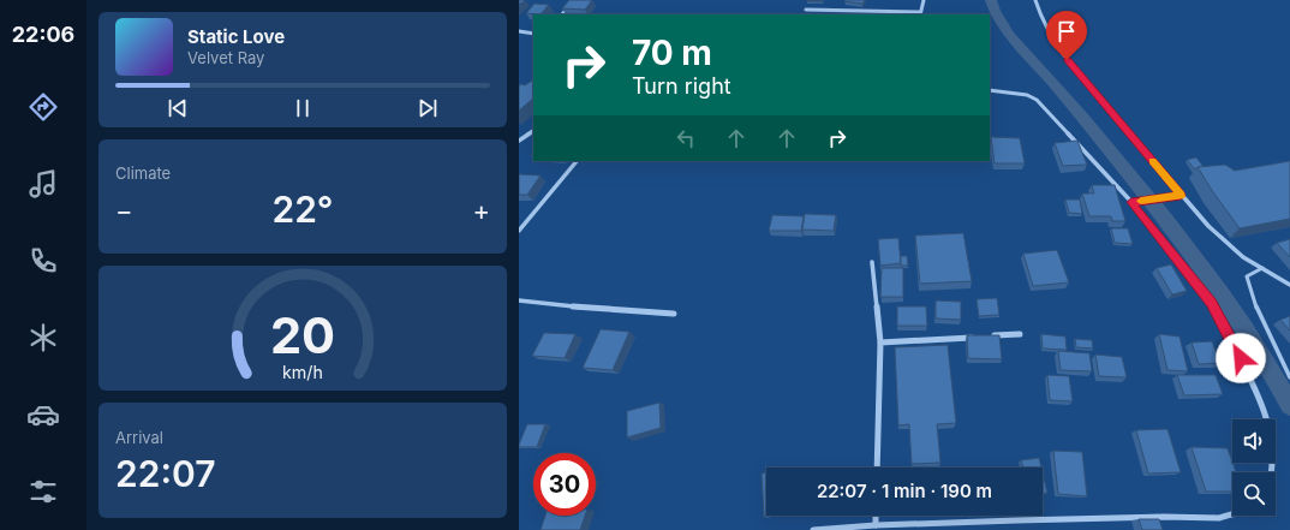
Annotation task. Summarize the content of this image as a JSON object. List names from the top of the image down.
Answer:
{
  "page": {
    "tabs": "22:06",
    "turn": ["70 m", "Turn right"],
    "song": ["Static Love", "Velvet Ray"],
    "tile": [
      "Climate",
      ["Arrival", "22:07"]
    ],
    "heat": ["−", "22°", "+"],
    "limit": "30",
    "trip": "22:07 · 1 min · 190 m",
    "gauge": ["20", "km/h"]
  }
}
